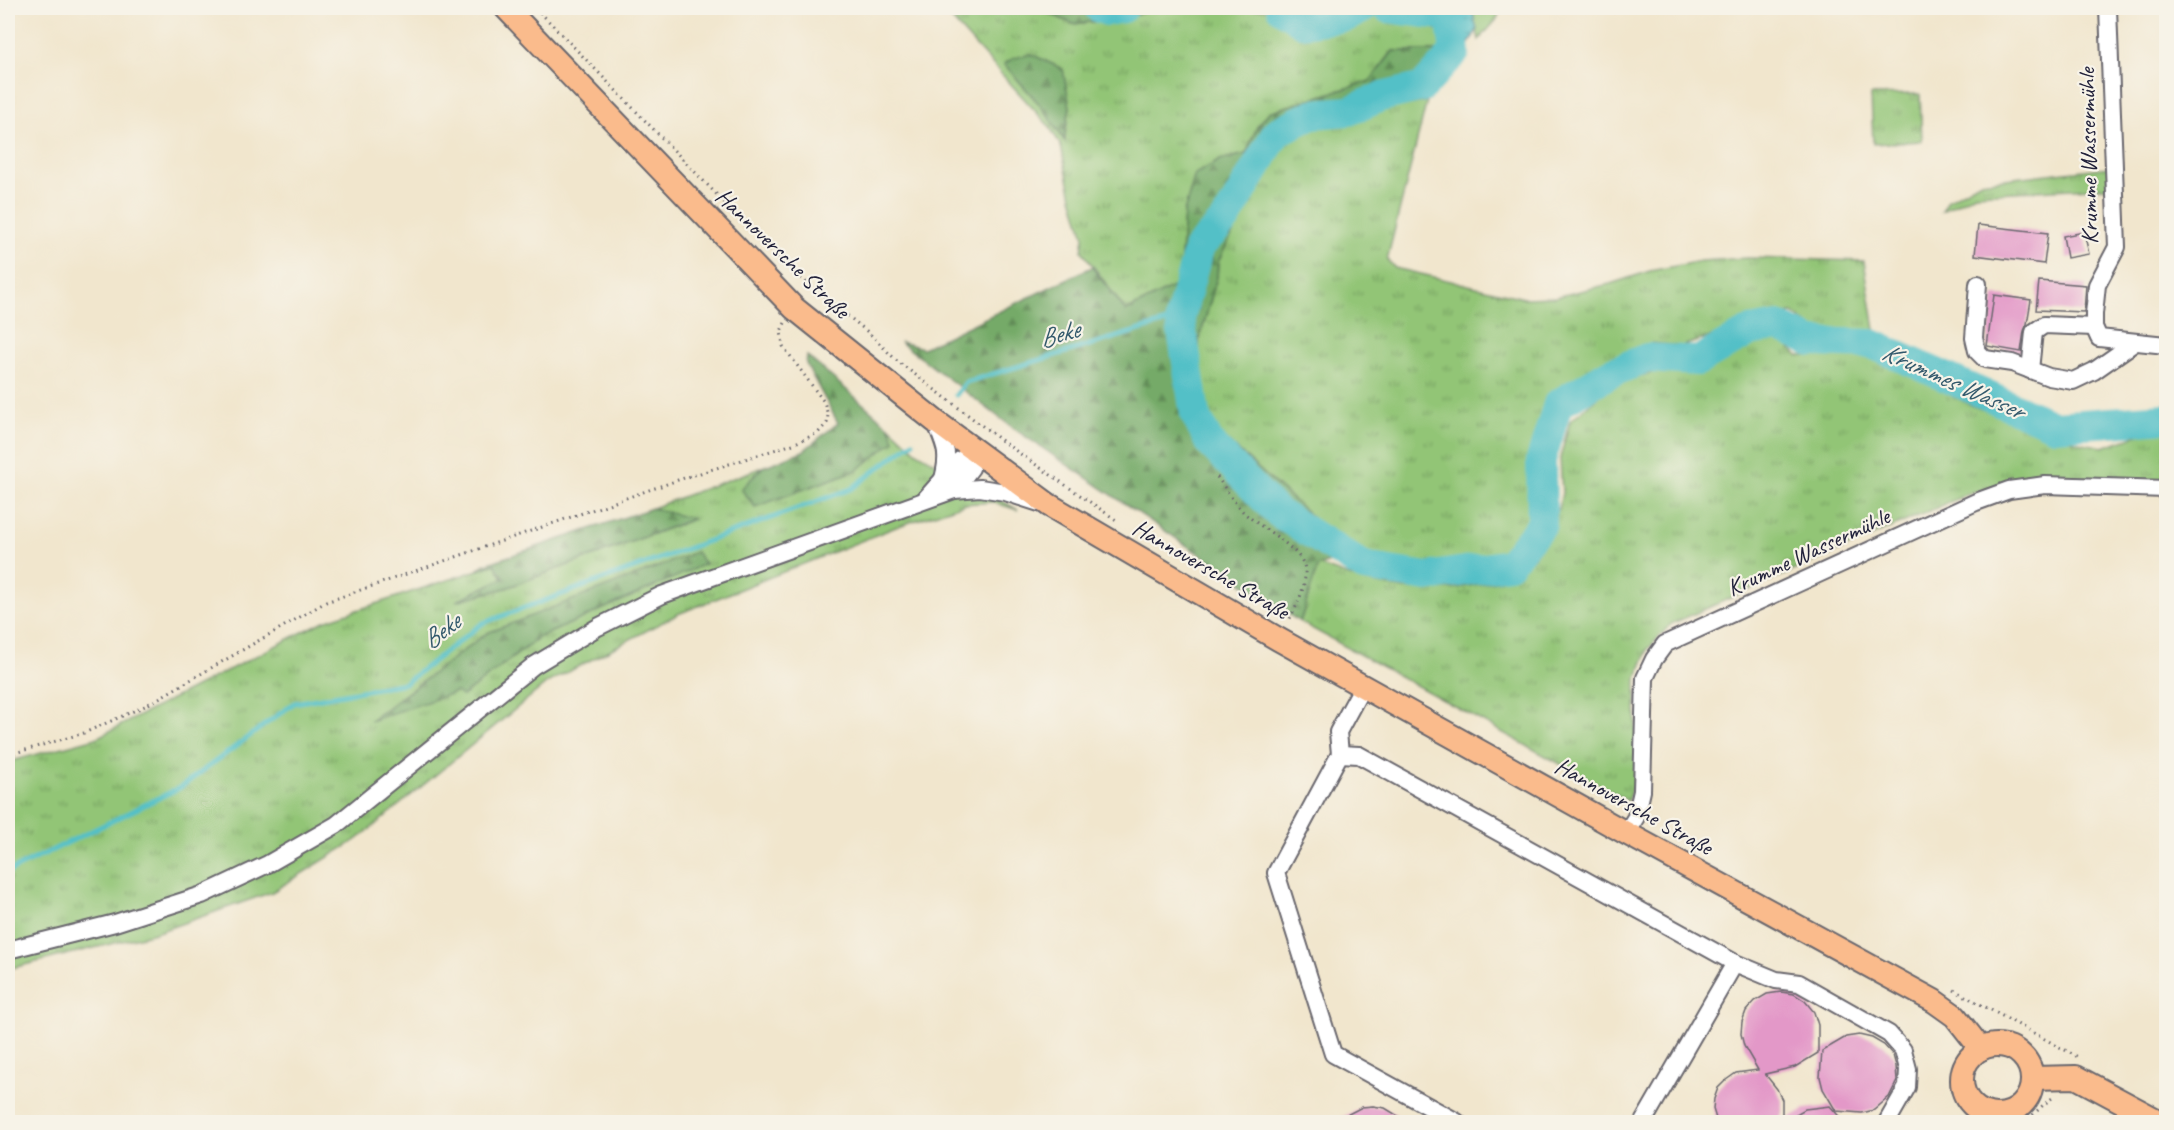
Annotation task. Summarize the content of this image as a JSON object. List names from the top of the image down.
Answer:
{
  "streets": {
    "main road": ["Hannoversche Straße"],
    "street": ["Krumme Wassermühle"]
  },
  "crossings": [
    ["Krumme Wassermühle", "Hannoversche Straße"]
  ],
  "water": ["Beke", "Krummes Wasser"]
}
